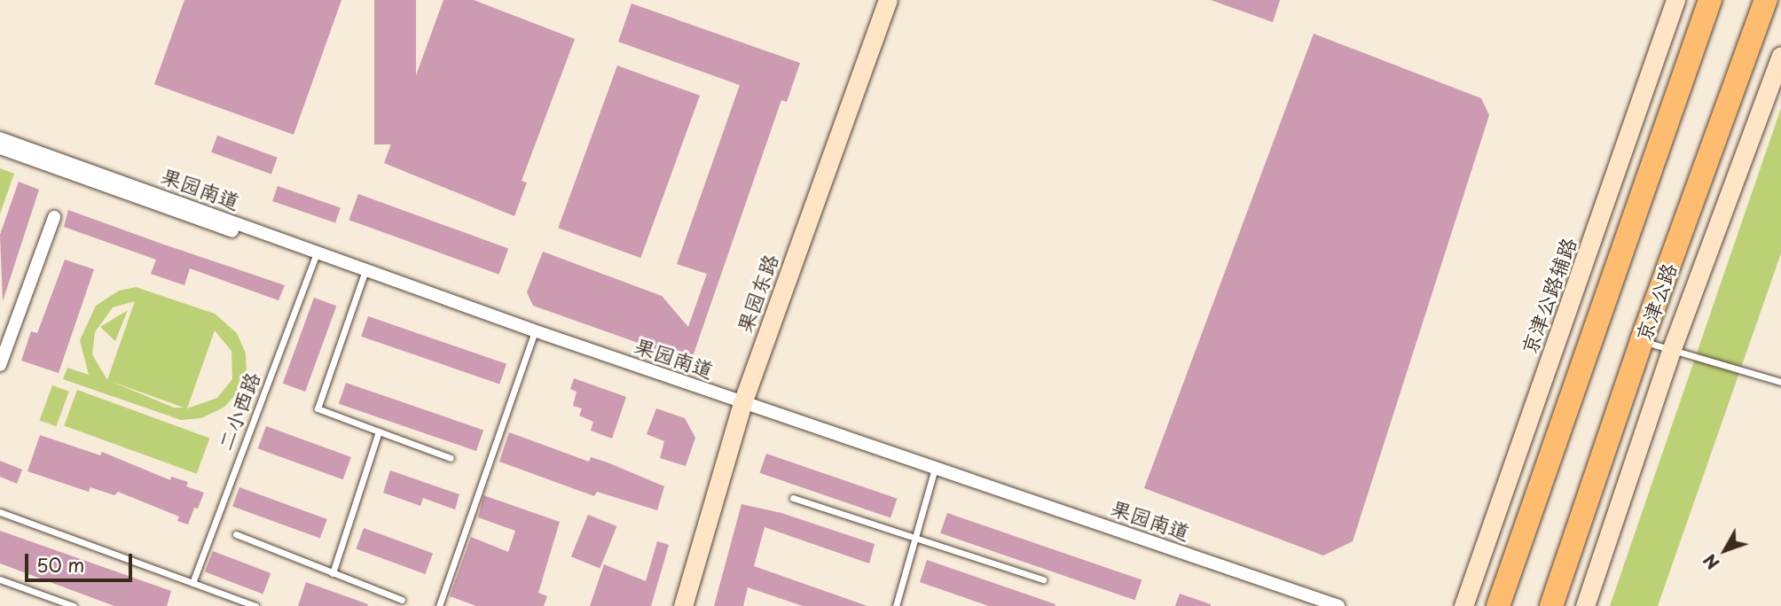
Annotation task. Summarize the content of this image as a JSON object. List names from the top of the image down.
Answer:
{
  "streets": {
    "highway": ["京津公路"],
    "street": ["果园南道", "果园东路", "京津公路辅路"],
    "lane": ["二小西路"]
  },
  "crossings": [
    ["果园南道", "果园东路"],
    ["果园南道", "二小西路"]
  ],
  "scale_bar": "50 m",
  "north": "bottom left"
}
